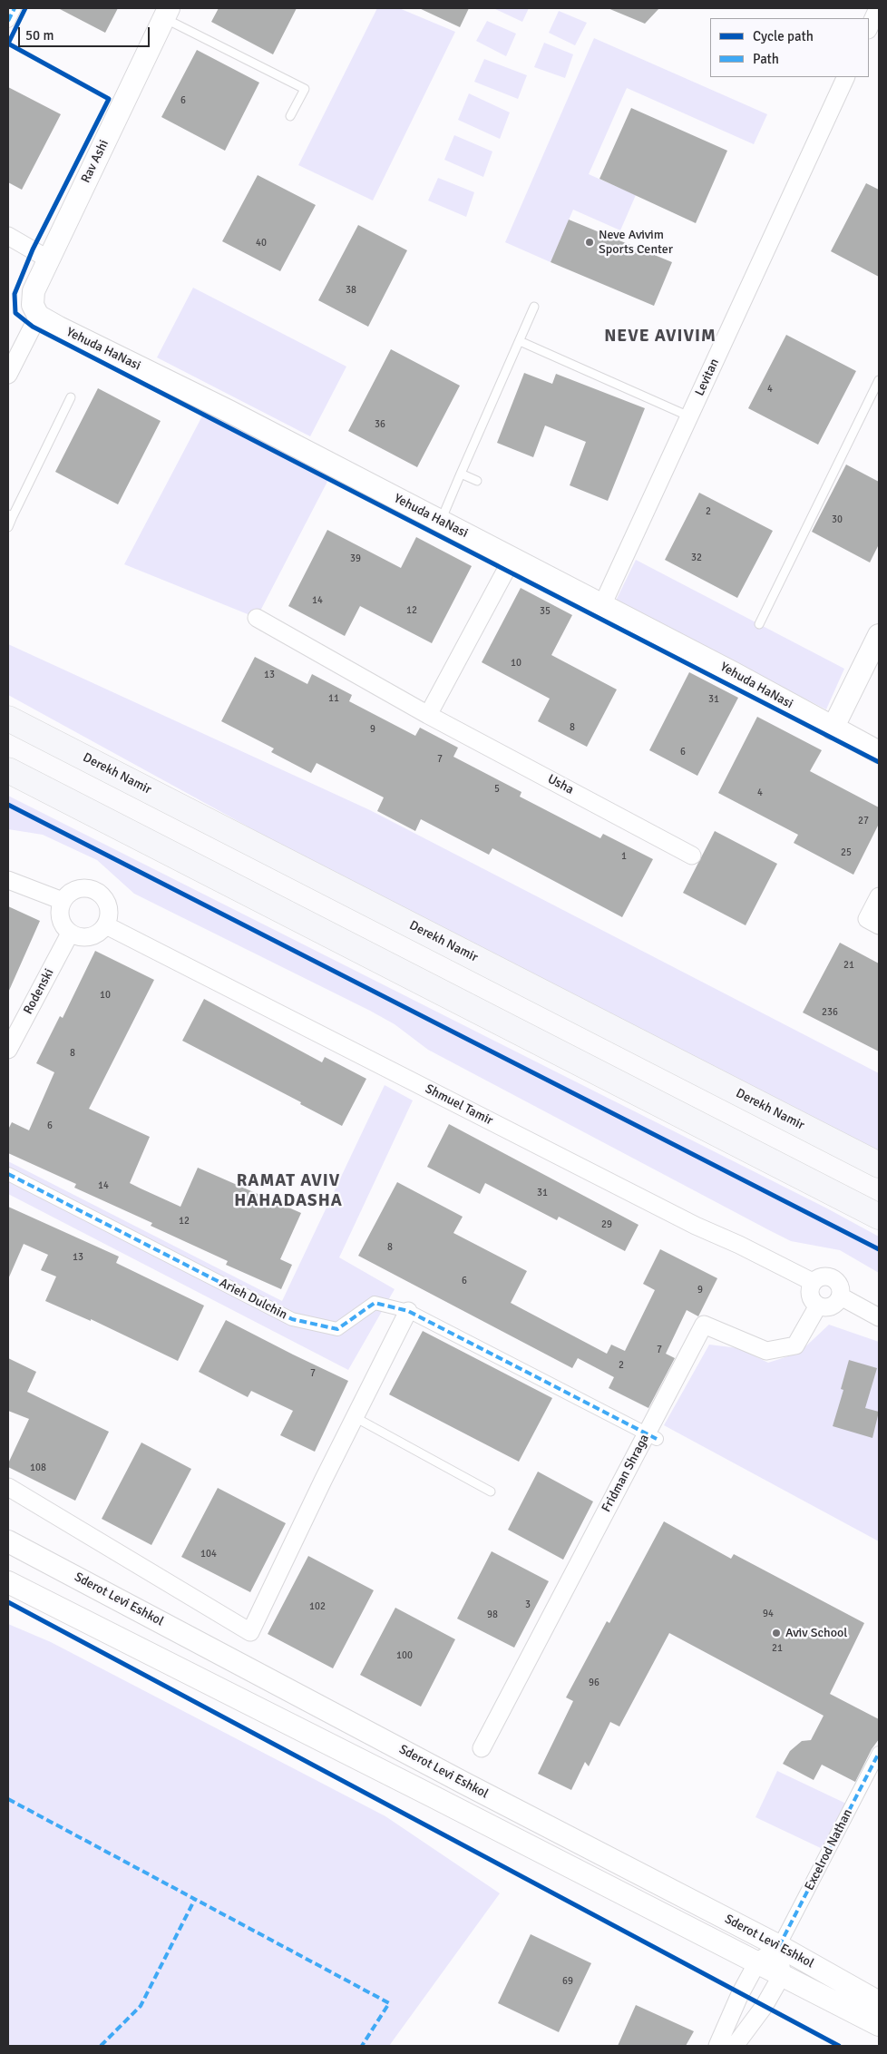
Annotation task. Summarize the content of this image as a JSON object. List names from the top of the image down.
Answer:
{
  "streets": {
    "highway": ["Derekh Namir"],
    "street": [
      "Rav Ashi",
      "Yehuda HaNasi",
      "Levitan",
      "Usha",
      "Rodenski",
      "Shmuel Tamir",
      "Arieh Dulchin",
      "Fridman Shraga",
      "Sderot Levi Eshkol",
      "Excelrod Nathan"
    ]
  },
  "crossings": [
    ["Rav Ashi", "Yehuda HaNasi"],
    ["Yehuda HaNasi", "Levitan"],
    ["Rodenski", "Shmuel Tamir"],
    ["Shmuel Tamir", "Fridman Shraga"],
    ["Arieh Dulchin", "Fridman Shraga"],
    ["Sderot Levi Eshkol", "Excelrod Nathan"]
  ],
  "districts": ["NEVE AVIVIM", "RAMAT AVIV HAHADASHA"],
  "places": ["Neve Avivim Sports Center", "Aviv School"],
  "house_numbers": [
    "6",
    "40",
    "38",
    "4",
    "36",
    "2",
    "30",
    "32",
    "39",
    "14",
    "12",
    "35",
    "10",
    "13",
    "11",
    "31",
    "8",
    "9",
    "6",
    "7",
    "5",
    "4",
    "27",
    "25",
    "1",
    "21",
    "10",
    "236",
    "8",
    "6",
    "14",
    "31",
    "12",
    "29",
    "8",
    "13",
    "6",
    "9",
    "7",
    "2",
    "7",
    "108",
    "104",
    "3",
    "102",
    "94",
    "98",
    "21",
    "100",
    "96",
    "69"
  ],
  "legend": ["Cycle path", "Path"],
  "scale_bar": "50 m"
}
